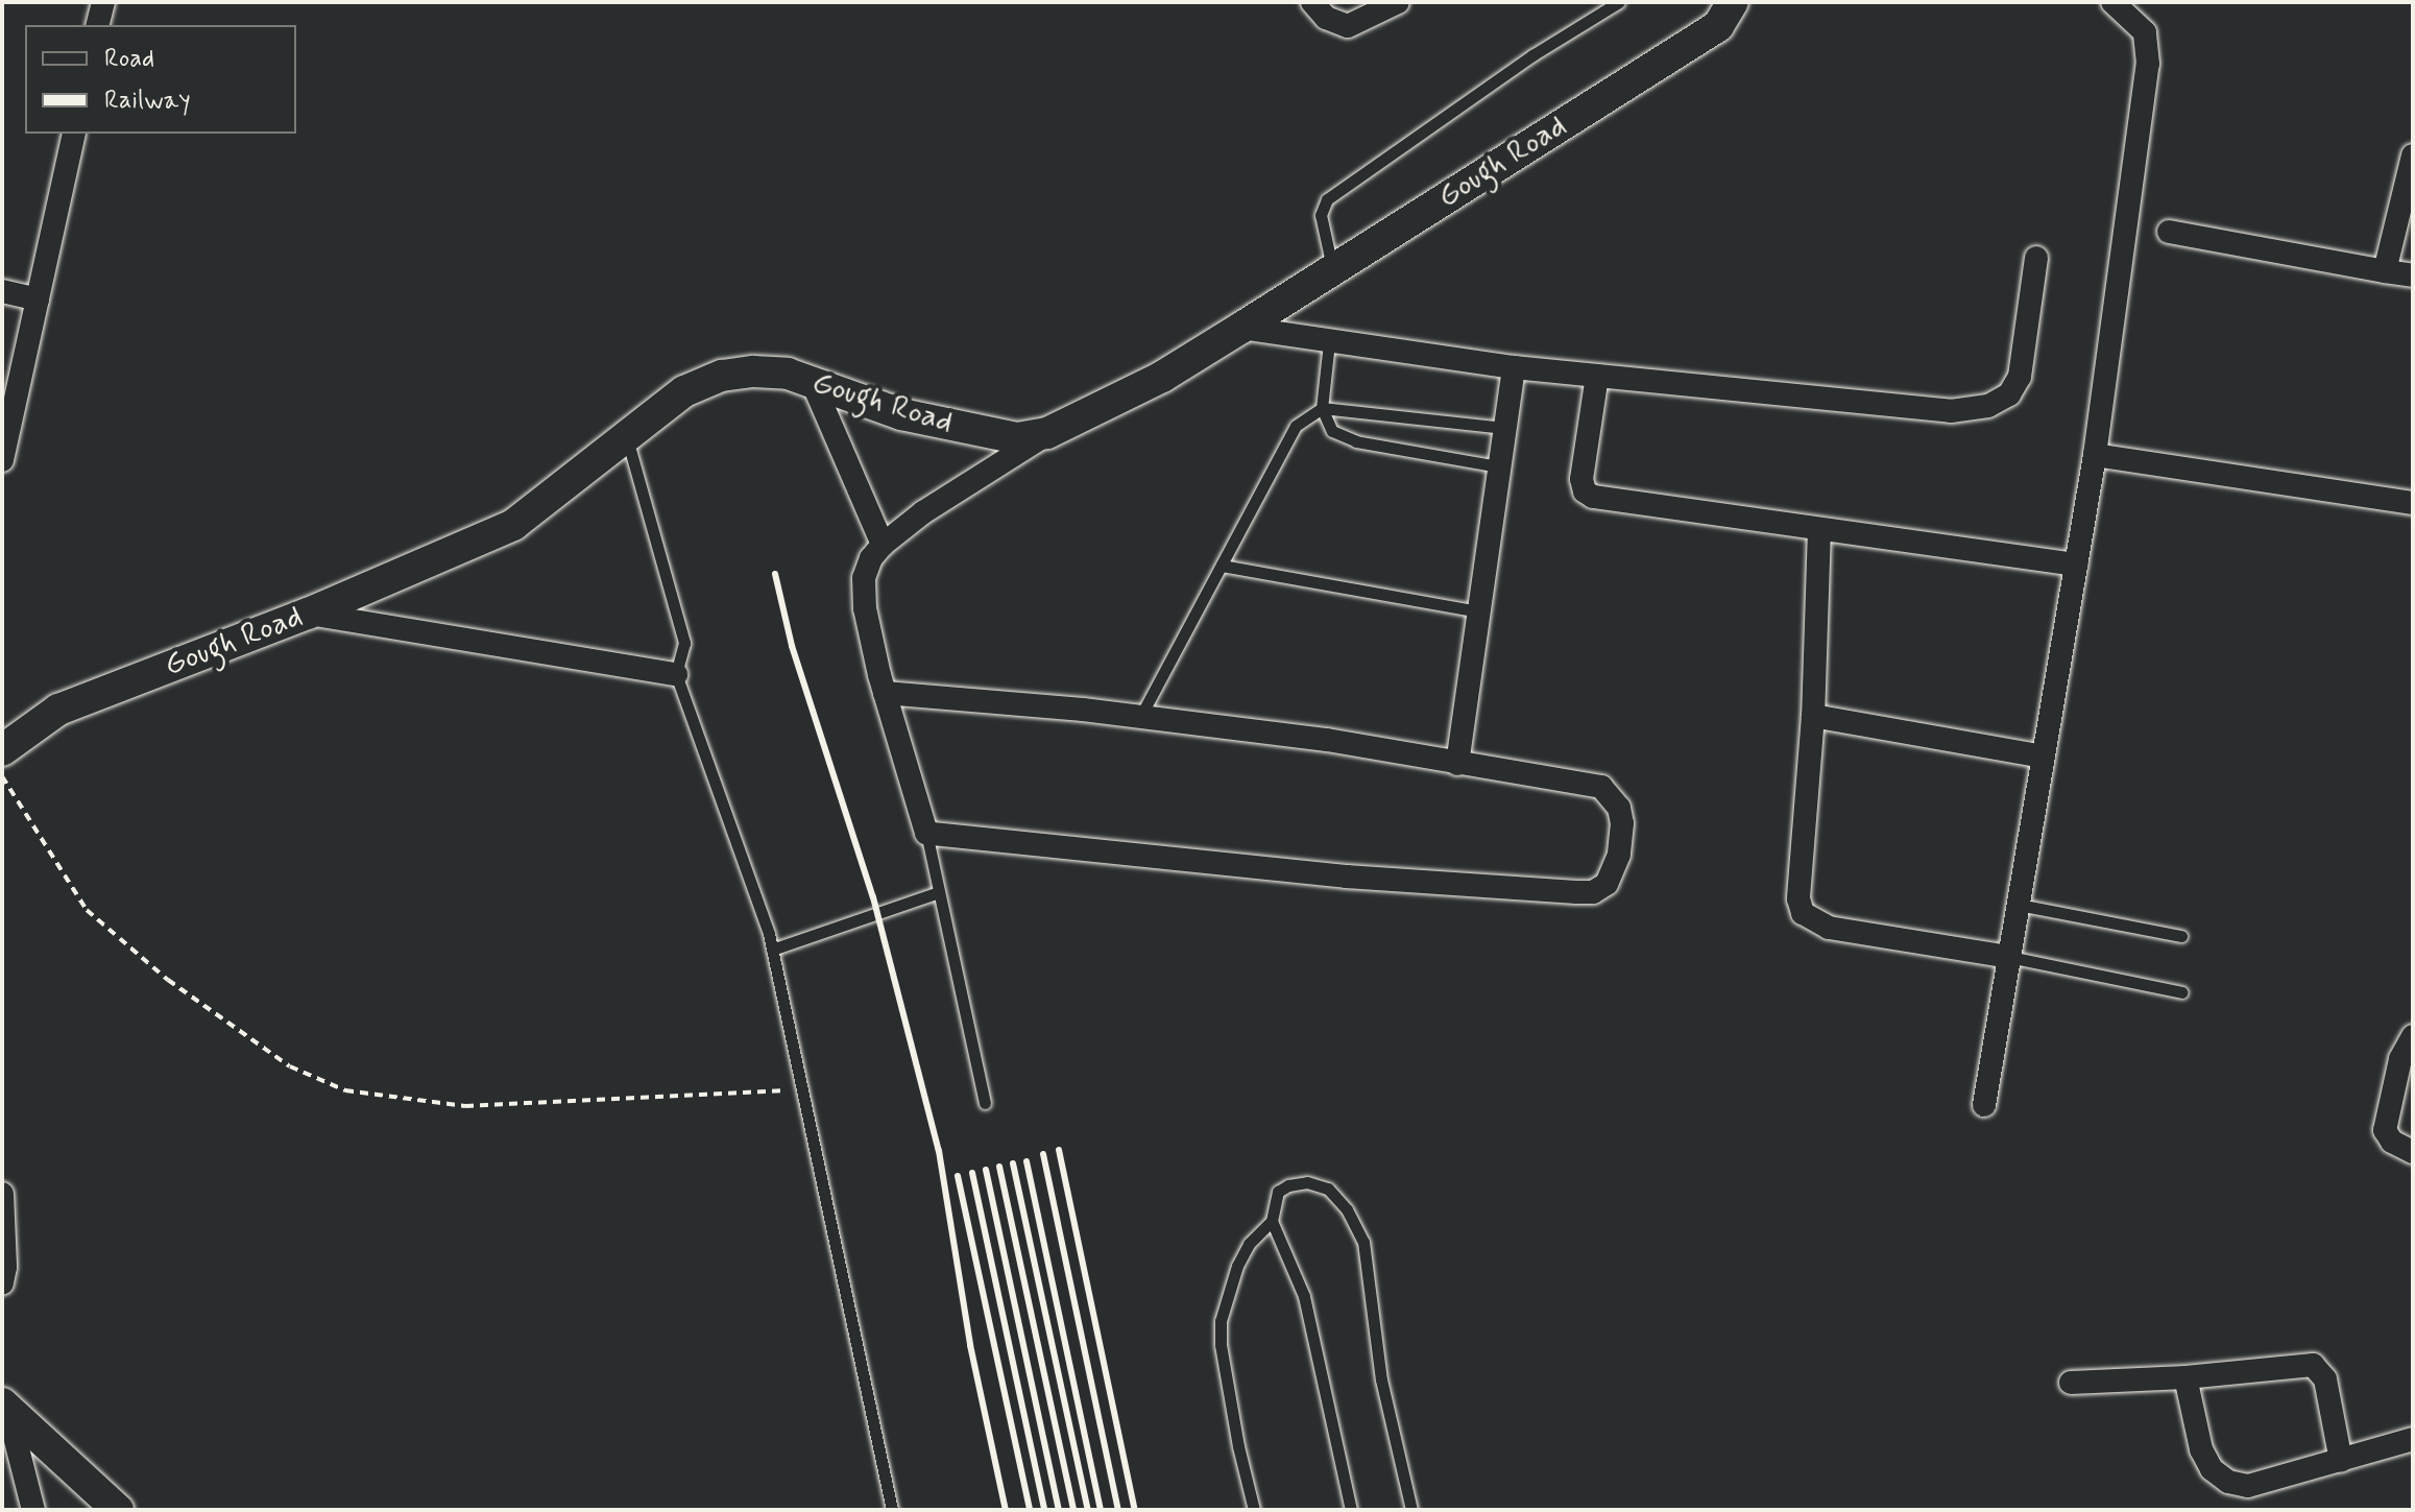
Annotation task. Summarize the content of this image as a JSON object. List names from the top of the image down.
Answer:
{
  "streets": {
    "street": ["Gough Road"]
  },
  "legend": ["Road", "Railway"]
}
